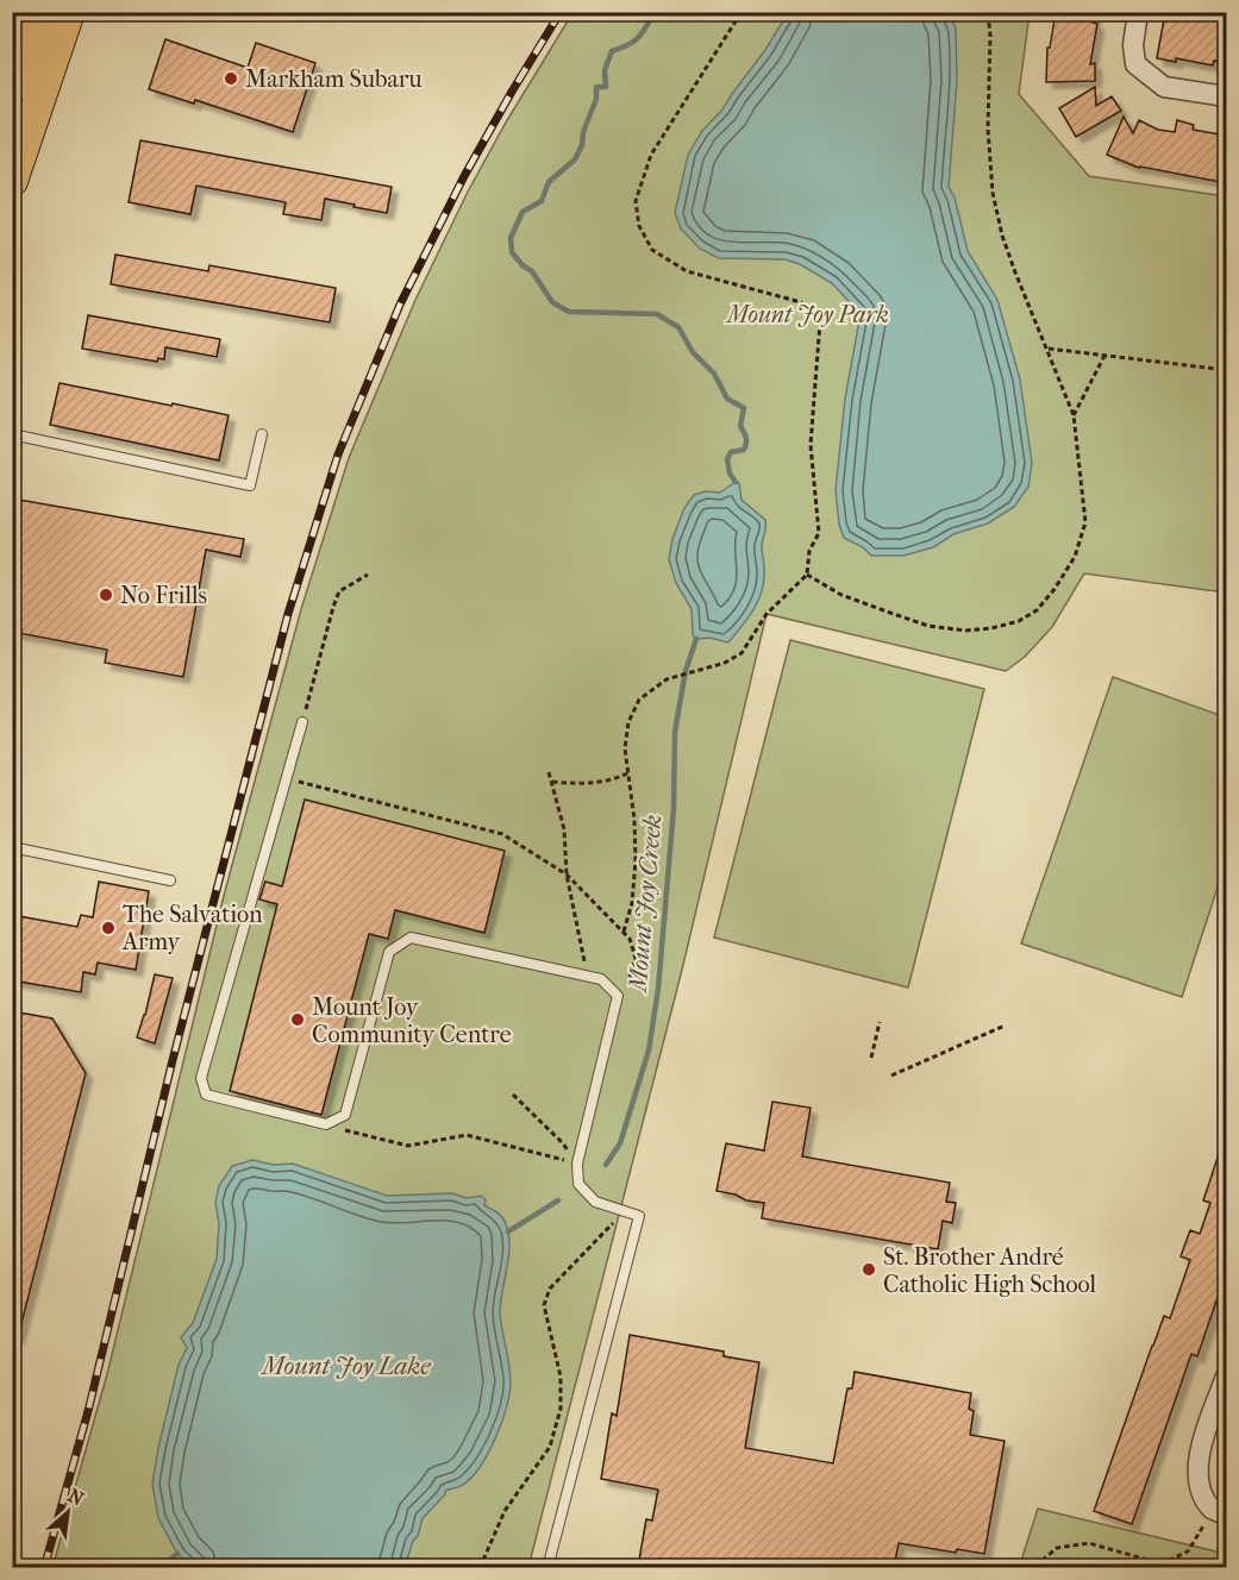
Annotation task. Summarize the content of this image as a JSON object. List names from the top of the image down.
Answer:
{
  "water": ["Mount Joy Creek", "Mount Joy Lake"],
  "parks": ["Mount Joy Park"],
  "places": [
    "Markham Subaru",
    "No Frills",
    "The Salvation Army",
    "Mount Joy Community Centre",
    "St. Brother André Catholic High School"
  ],
  "north": "top right"
}
